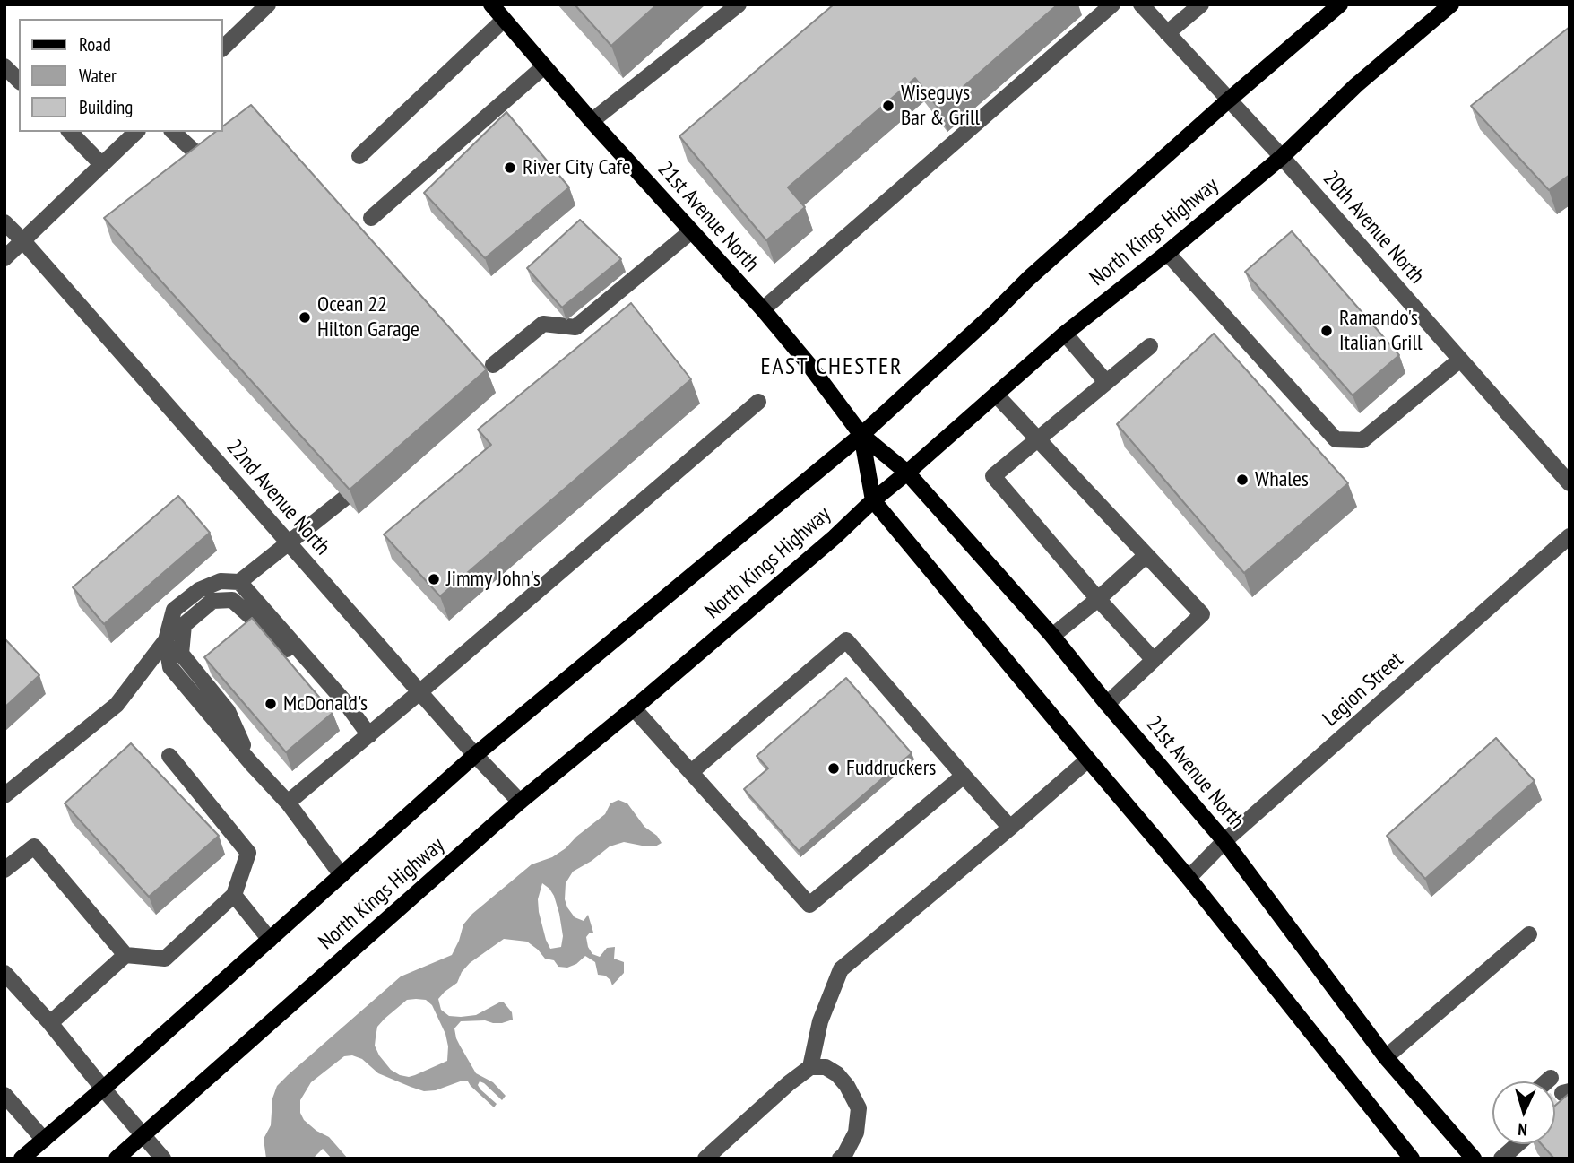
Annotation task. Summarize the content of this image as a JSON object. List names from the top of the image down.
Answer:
{
  "streets": {
    "main road": ["21st Avenue North", "North Kings Highway"],
    "street": ["20th Avenue North", "22nd Avenue North", "Legion Street"]
  },
  "crossings": [
    ["21st Avenue North", "North Kings Highway"],
    ["21st Avenue North", "Legion Street"],
    ["20th Avenue North", "North Kings Highway"],
    ["North Kings Highway", "22nd Avenue North"]
  ],
  "districts": ["EAST CHESTER"],
  "places": [
    "Wiseguys Bar & Grill",
    "River City Cafe",
    "Ocean 22 Hilton Garage",
    "Ramando's Italian Grill",
    "Whales",
    "Jimmy John's",
    "McDonald's",
    "Fuddruckers"
  ],
  "legend": ["Road", "Water", "Building"],
  "north": "bottom"
}
